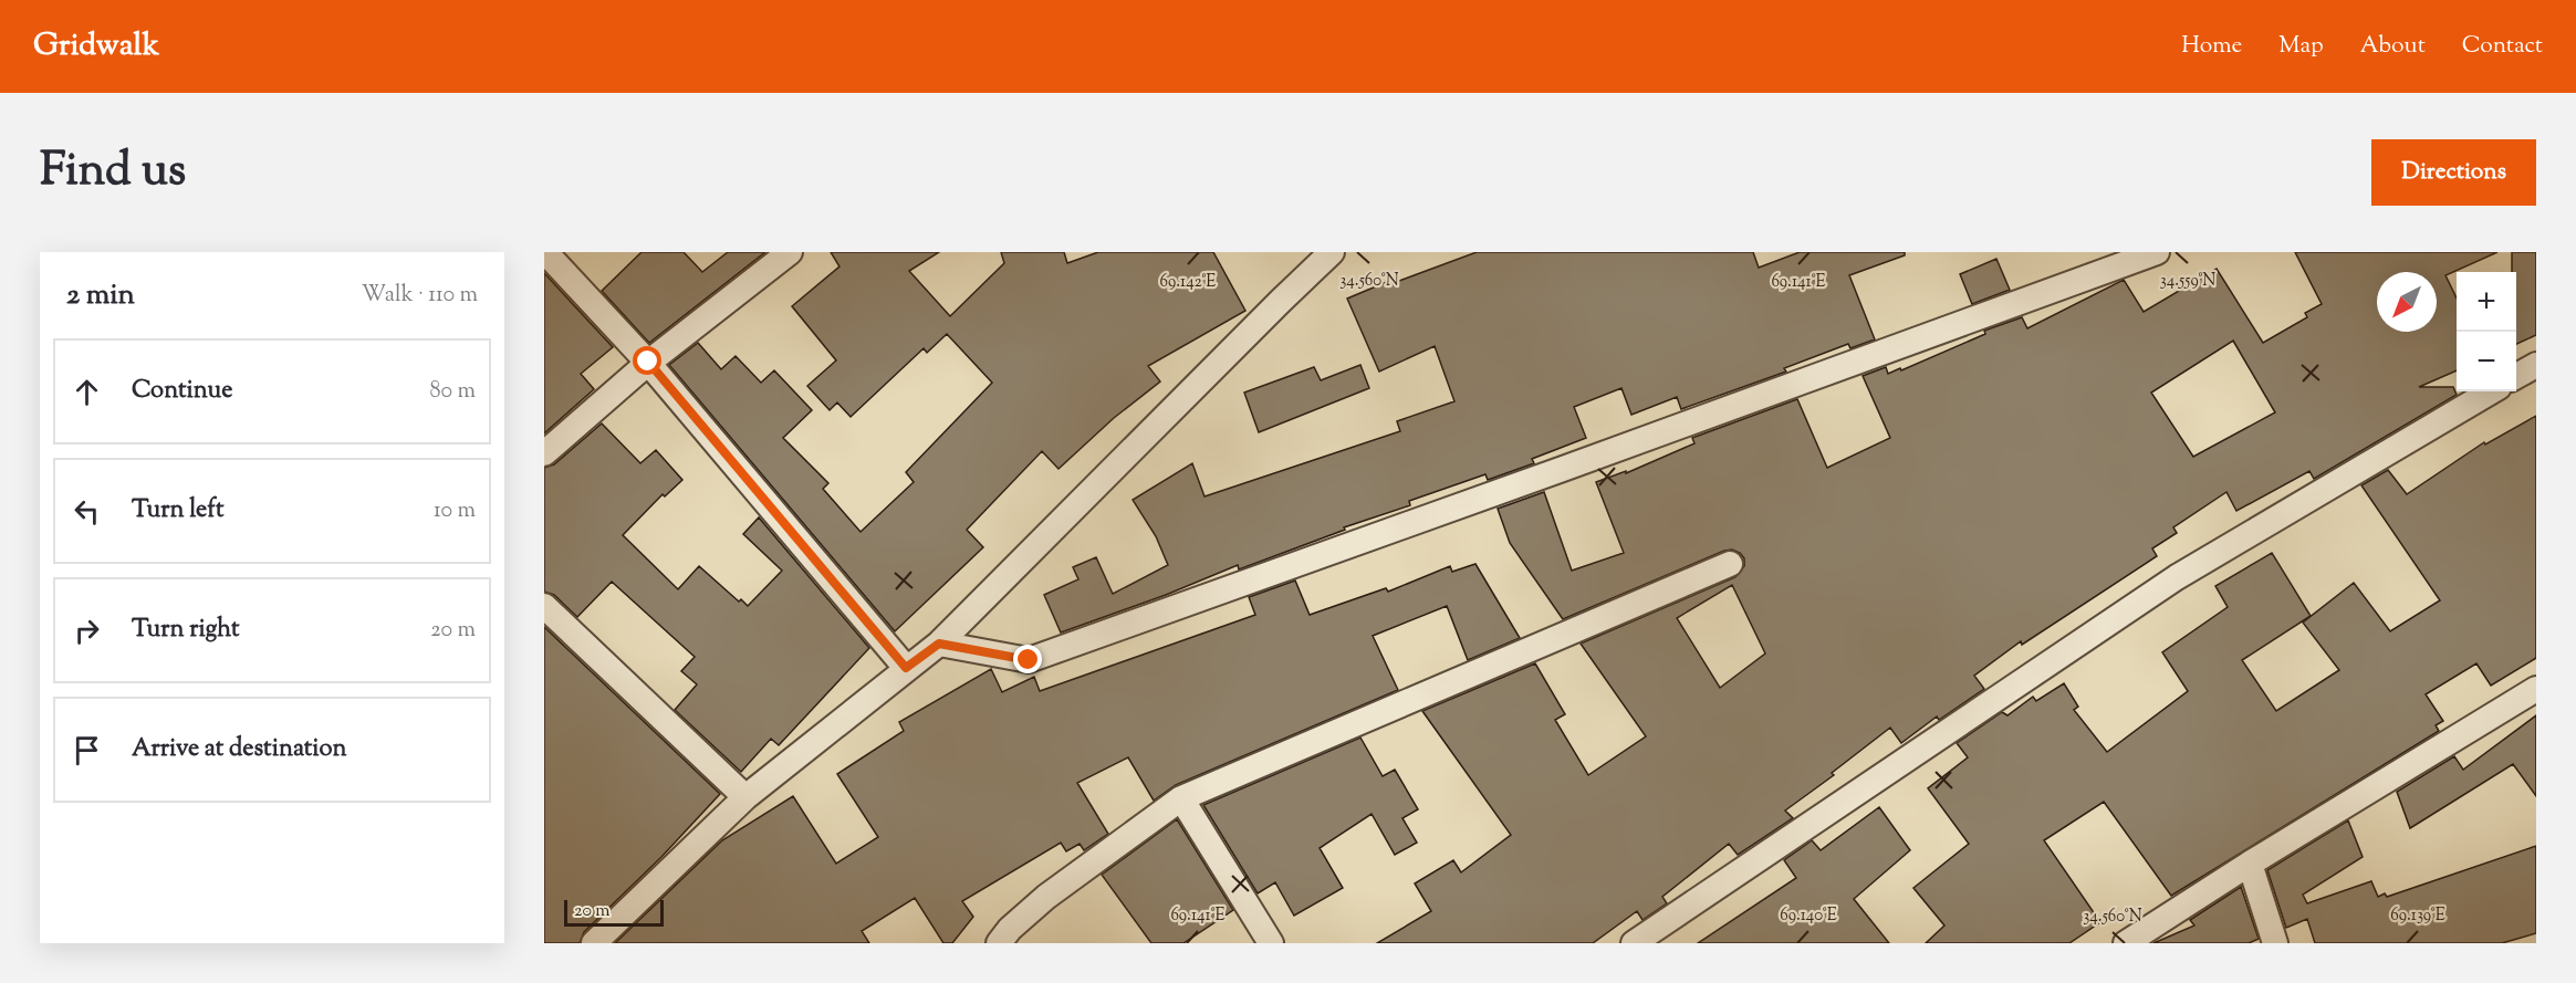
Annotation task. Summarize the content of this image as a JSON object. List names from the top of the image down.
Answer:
{
  "scale_bar": "20 m",
  "north": "bottom left",
  "page": {
    "header": "Gridwalk",
    "nav": [
      "Home",
      "Map",
      "About",
      "Contact"
    ],
    "title": "Find us",
    "buttons": "Directions",
    "heading": ["2 min", "Walk · 110 m"],
    "map_buttons": ["+", "−"],
    "list": [
      ["Continue", "80 m"],
      ["Turn left", "10 m"],
      ["Turn right", "20 m"],
      "Arrive at destination"
    ],
    "scale": "20 m"
  },
  "coordinates": [
    "34.560°N",
    "34.559°N",
    "69.142°E",
    "69.141°E",
    "69.140°E",
    "69.139°E"
  ]
}
